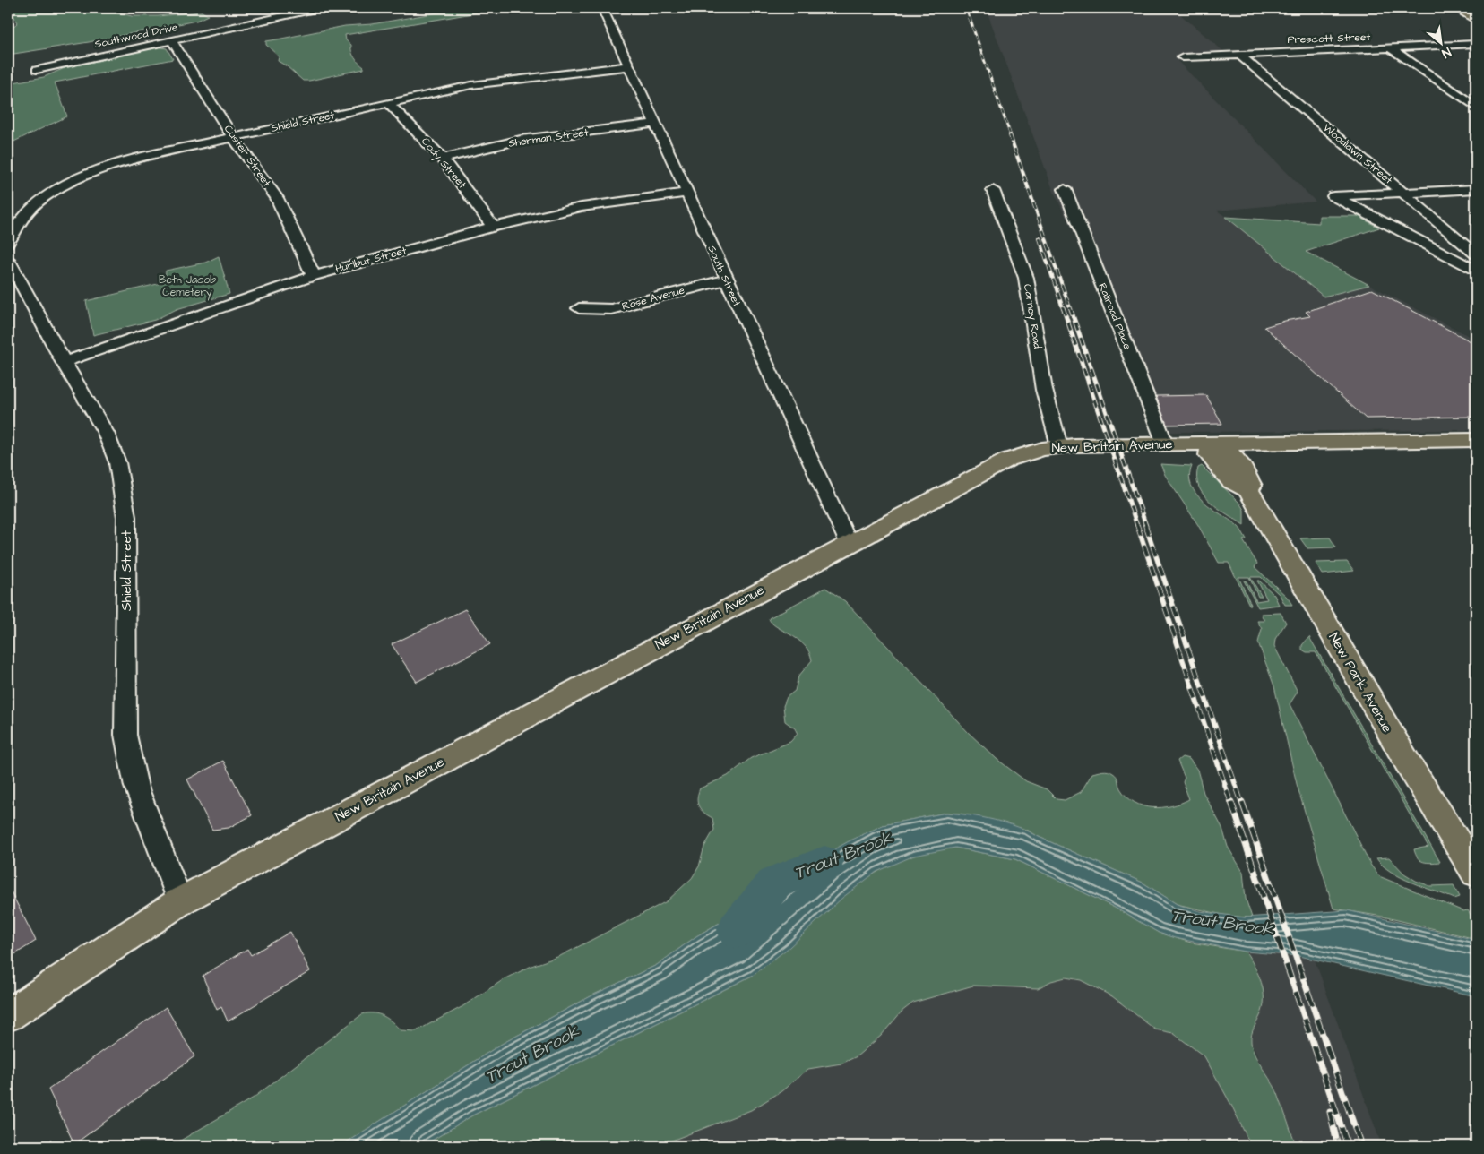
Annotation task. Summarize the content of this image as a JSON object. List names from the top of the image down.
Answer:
{
  "streets": {
    "main road": ["New Britain Avenue", "New Park Avenue"],
    "street": [
      "Southwood Drive",
      "Prescott Street",
      "Shield Street",
      "Sherman Street",
      "Woodlawn Street",
      "Custer Street",
      "Cody Street",
      "Hurlbut Street",
      "South Street",
      "Rose Avenue",
      "Carney Road",
      "Railroad Place"
    ]
  },
  "crossings": [
    ["Southwood Drive", "Custer Street"],
    ["Prescott Street", "Woodlawn Street"],
    ["Shield Street", "Custer Street"],
    ["Shield Street", "Cody Street"],
    ["Shield Street", "Hurlbut Street"],
    ["Shield Street", "South Street"],
    ["Shield Street", "New Britain Avenue"],
    ["Sherman Street", "Cody Street"],
    ["Sherman Street", "South Street"],
    ["Custer Street", "Hurlbut Street"],
    ["Cody Street", "Hurlbut Street"],
    ["Hurlbut Street", "South Street"],
    ["South Street", "Rose Avenue"],
    ["South Street", "New Britain Avenue"],
    ["Carney Road", "New Britain Avenue"],
    ["Railroad Place", "New Britain Avenue"],
    ["New Britain Avenue", "New Park Avenue"]
  ],
  "water": ["Trout Brook"],
  "parks": ["Beth Jacob Cemetery"],
  "north": "bottom right"
}
